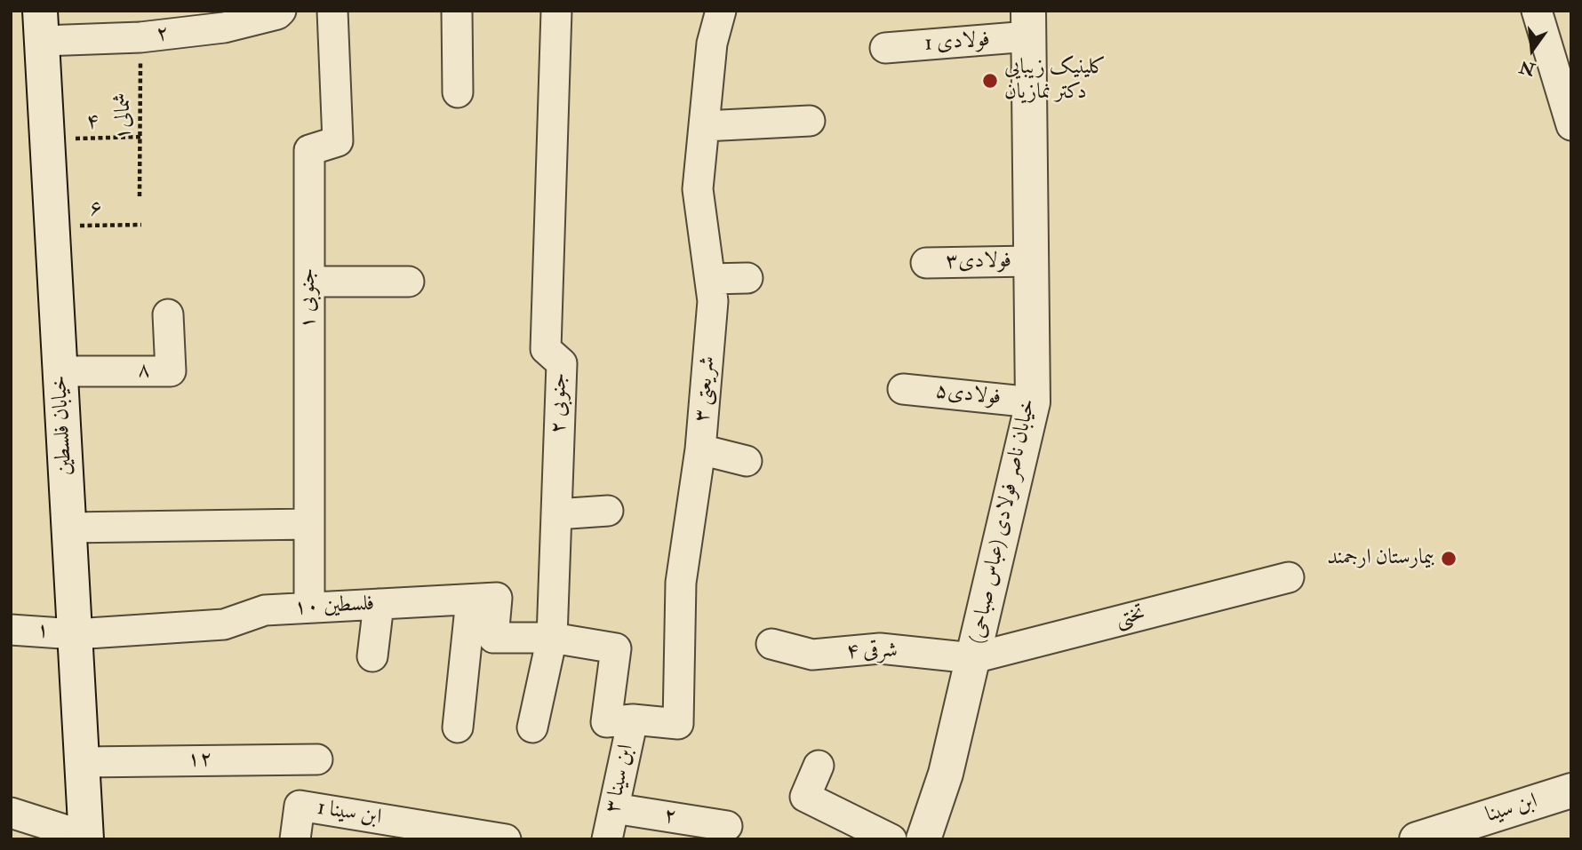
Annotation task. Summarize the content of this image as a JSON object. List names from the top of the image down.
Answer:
{
  "streets": {
    "street": [
      "۲",
      "فولادی 1",
      "فولادی۳",
      "۱ جنوبی",
      "۸",
      "شریعتی ۳",
      "فولادی۵",
      "۲ جنوبی",
      "خیابان فلسطین",
      "خیابان ناصر فولادی (عباس صباحی)",
      "فلسطین ۱۰",
      "تختی",
      "۱",
      "۴ شرقی",
      "۱۲",
      "ابن سینا ۳",
      "ابن سینا",
      "ابن سینا 1"
    ],
    "path": ["شمالی۱", "۴", "۶"]
  },
  "crossings": [
    ["۲", "شمالی۱"],
    ["۲", "خیابان فلسطین"],
    ["۲", "ابن سینا ۳"],
    ["فولادی 1", "خیابان ناصر فولادی (عباس صباحی)"],
    ["شمالی۱", "۴"],
    ["۴", "خیابان فلسطین"],
    ["۶", "خیابان فلسطین"],
    ["فولادی۳", "خیابان ناصر فولادی (عباس صباحی)"],
    ["۱ جنوبی", "فلسطین ۱۰"],
    ["۸", "خیابان فلسطین"],
    ["شریعتی ۳", "ابن سینا ۳"],
    ["فولادی۵", "خیابان ناصر فولادی (عباس صباحی)"],
    ["۲ جنوبی", "فلسطین ۱۰"],
    ["خیابان فلسطین", "فلسطین ۱۰"],
    ["خیابان فلسطین", "۱"],
    ["خیابان فلسطین", "۱۲"],
    ["خیابان ناصر فولادی (عباس صباحی)", "تختی"],
    ["خیابان ناصر فولادی (عباس صباحی)", "۴ شرقی"],
    ["فلسطین ۱۰", "۱"],
    ["تختی", "۴ شرقی"]
  ],
  "places": ["کلینیک زیبایی دکتر نمازیان", "بیمارستان ارجمند"],
  "north": "bottom"
}
